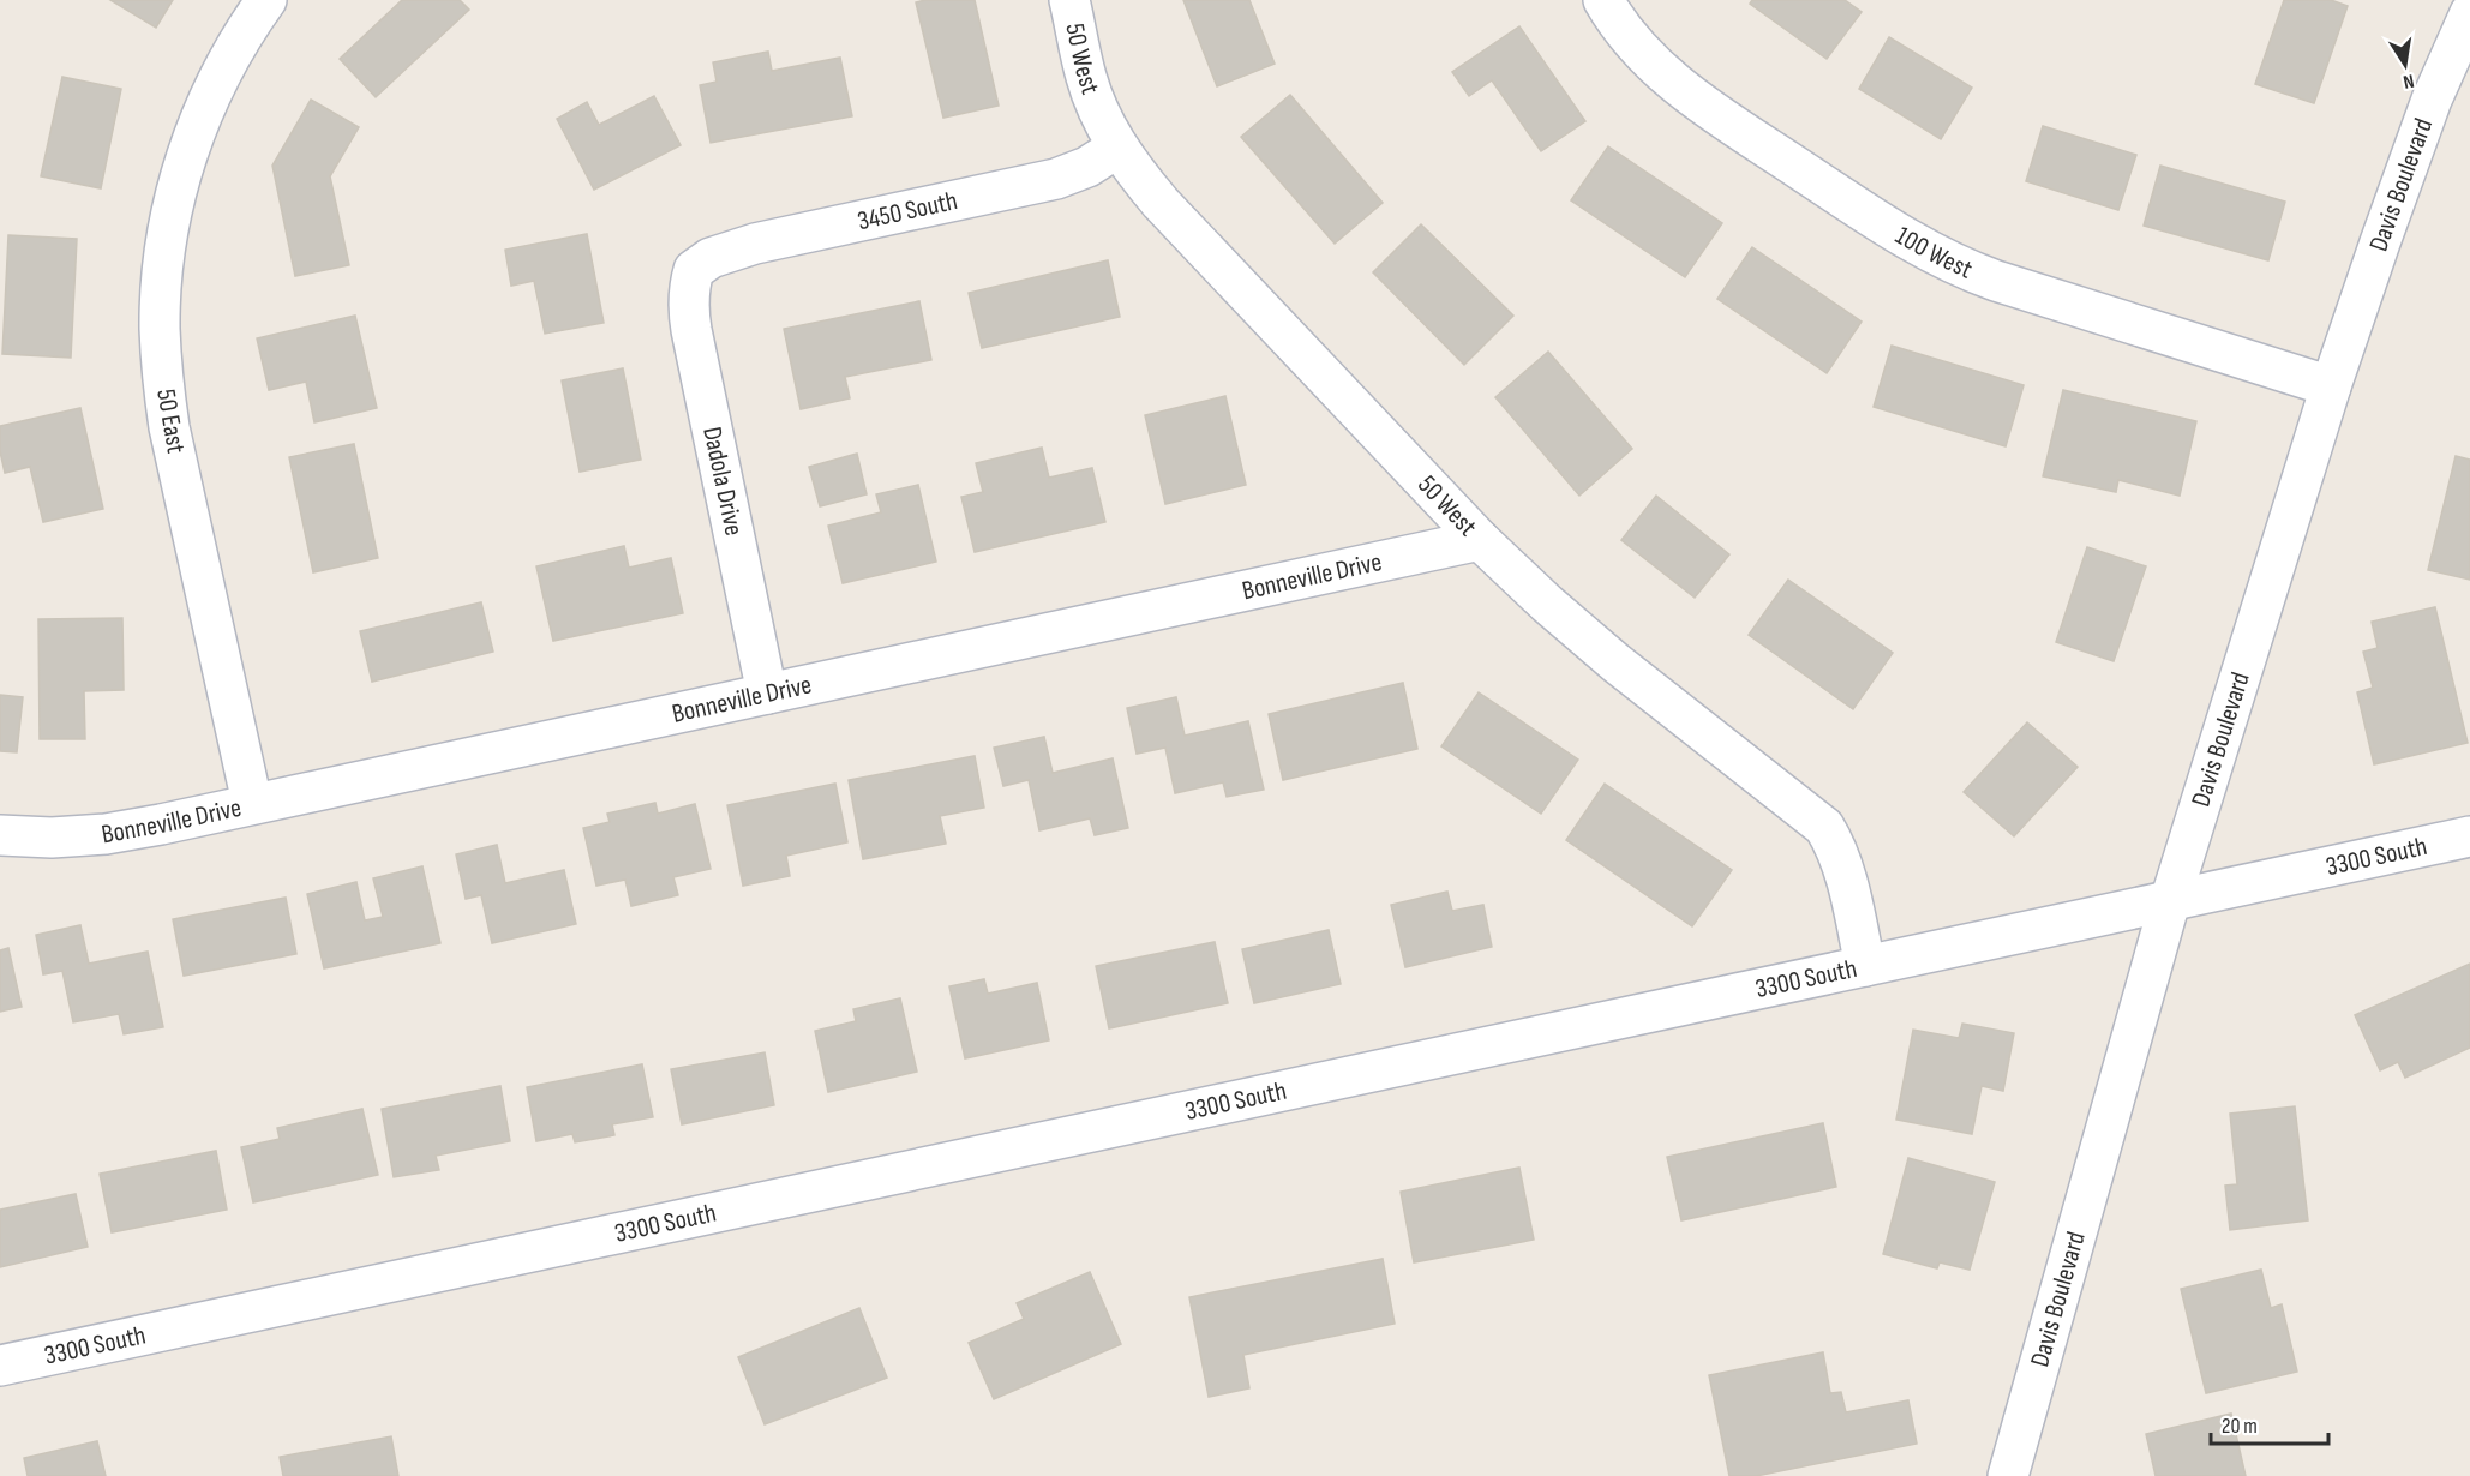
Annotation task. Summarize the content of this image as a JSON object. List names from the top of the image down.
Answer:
{
  "streets": {
    "street": [
      "50 West",
      "Davis Boulevard",
      "3450 South",
      "100 West",
      "50 East",
      "Dadola Drive",
      "Bonneville Drive",
      "3300 South"
    ]
  },
  "crossings": [
    ["50 West", "3450 South"],
    ["50 West", "Bonneville Drive"],
    ["50 West", "3300 South"],
    ["Davis Boulevard", "100 West"],
    ["Davis Boulevard", "3300 South"],
    ["3450 South", "Dadola Drive"],
    ["50 East", "Bonneville Drive"],
    ["Dadola Drive", "Bonneville Drive"]
  ],
  "scale_bar": "20 m",
  "north": "bottom"
}
